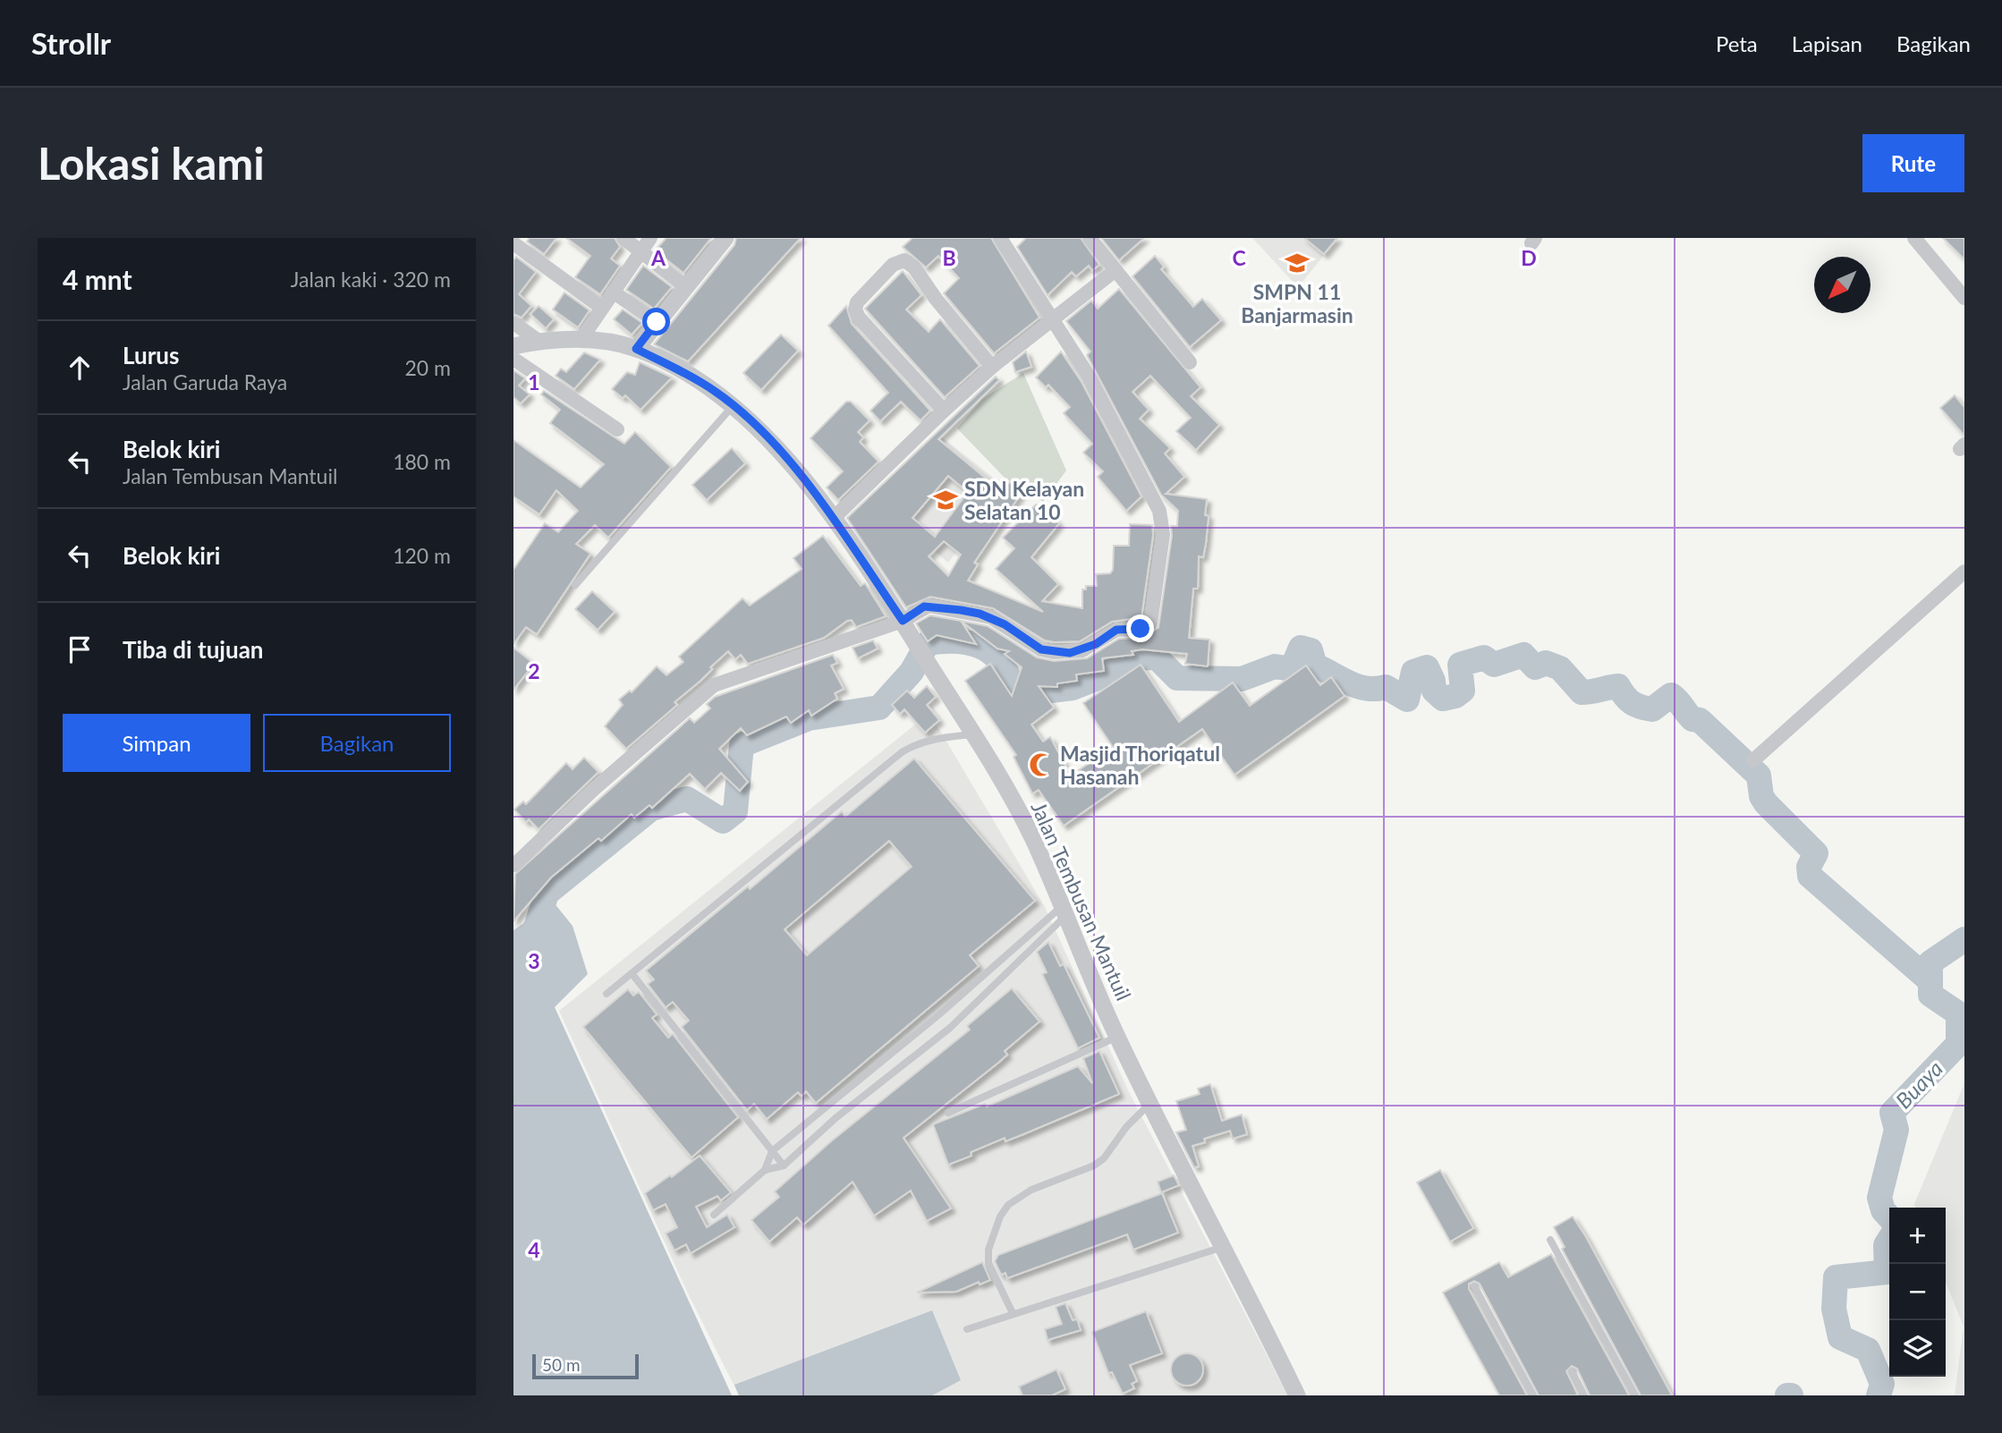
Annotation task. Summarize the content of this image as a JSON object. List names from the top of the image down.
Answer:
{
  "streets": {
    "street": ["Jalan Tembusan Mantuil"]
  },
  "water": ["Buaya"],
  "places": {
    "school or university": ["SMPN 11 Banjarmasin", "SDN Kelayan Selatan 10"],
    "mosque": ["Masjid Thoriqatul Hasanah"]
  },
  "scale_bar": "50 m",
  "north": "bottom left",
  "page": {
    "header": "Strollr",
    "nav": ["Peta", "Lapisan", "Bagikan"],
    "buttons": [
      "Rute",
      ["Simpan", "Bagikan"]
    ],
    "title": "Lokasi kami",
    "heading": ["4 mnt", "Jalan kaki · 320 m"],
    "list": [
      ["Lurus", "Jalan Garuda Raya", "20 m"],
      ["Belok kiri", "Jalan Tembusan Mantuil", "180 m"],
      ["Belok kiri", "120 m"],
      "Tiba di tujuan"
    ],
    "map_buttons": ["+", "−"],
    "scale": "50 m"
  },
  "grid": {
    "columns": [
      "A",
      "B",
      "C",
      "D"
    ],
    "rows": [
      "1",
      "2",
      "3",
      "4"
    ]
  }
}
